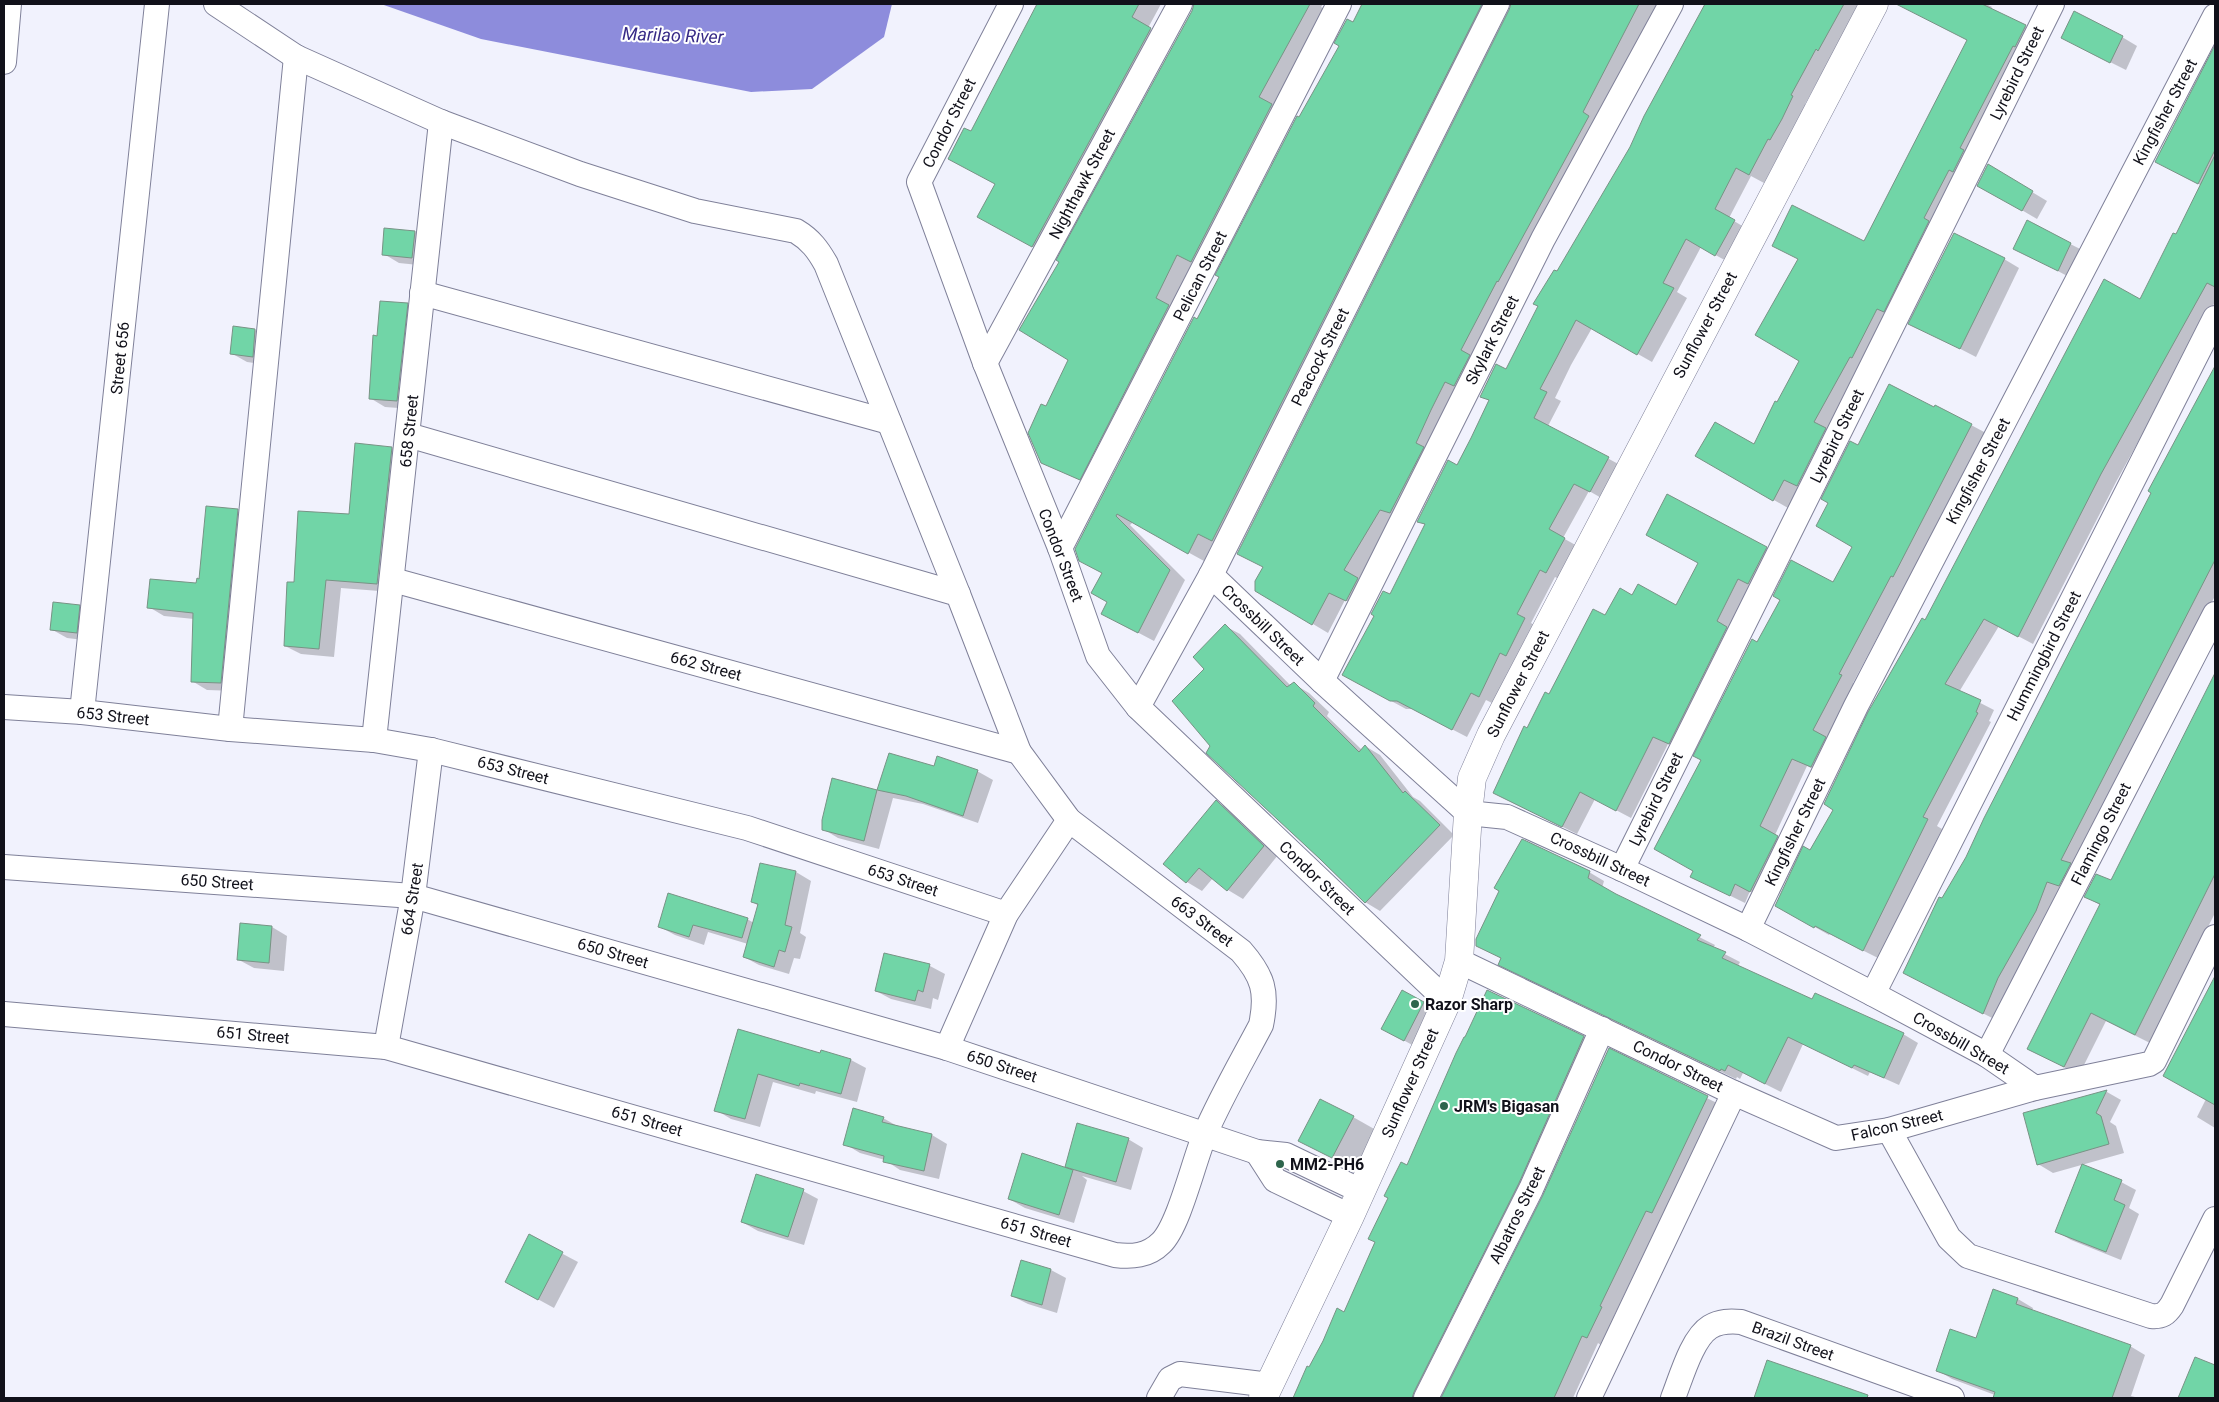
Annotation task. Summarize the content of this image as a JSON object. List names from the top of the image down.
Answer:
{
  "streets": {
    "main road": ["Sunflower Street"],
    "street": [
      "Lyrebird Street",
      "Kingfisher Street",
      "Condor Street",
      "Nighthawk Street",
      "Pelican Street",
      "Skylark Street",
      "Peacock Street",
      "Street 656",
      "658 Street",
      "Crossbill Street",
      "Hummingbird Street",
      "662 Street",
      "653 Street",
      "Flamingo Street",
      "650 Street",
      "664 Street",
      "663 Street",
      "651 Street",
      "Falcon Street",
      "Albatros Street",
      "Brazil Street"
    ]
  },
  "crossings": [
    ["Lyrebird Street", "Crossbill Street"],
    ["Kingfisher Street", "Crossbill Street"],
    ["Condor Street", "Nighthawk Street"],
    ["Condor Street", "Pelican Street"],
    ["Condor Street", "Sunflower Street"],
    ["Condor Street", "Peacock Street"],
    ["Condor Street", "Falcon Street"],
    ["Condor Street", "Albatros Street"],
    ["Sunflower Street", "Crossbill Street"],
    ["Sunflower Street", "650 Street"],
    ["Skylark Street", "Crossbill Street"],
    ["Peacock Street", "Crossbill Street"],
    ["Street 656", "653 Street"],
    ["658 Street", "662 Street"],
    ["658 Street", "653 Street"],
    ["658 Street", "663 Street"],
    ["Crossbill Street", "Hummingbird Street"],
    ["Crossbill Street", "Flamingo Street"],
    ["Crossbill Street", "Falcon Street"],
    ["662 Street", "663 Street"],
    ["653 Street", "664 Street"],
    ["650 Street", "664 Street"],
    ["650 Street", "663 Street"],
    ["650 Street", "651 Street"],
    ["664 Street", "651 Street"],
    ["663 Street", "651 Street"]
  ],
  "water": ["Marilao River"],
  "places": ["Razor Sharp", "JRM's Bigasan", "MM2-PH6"]
}
